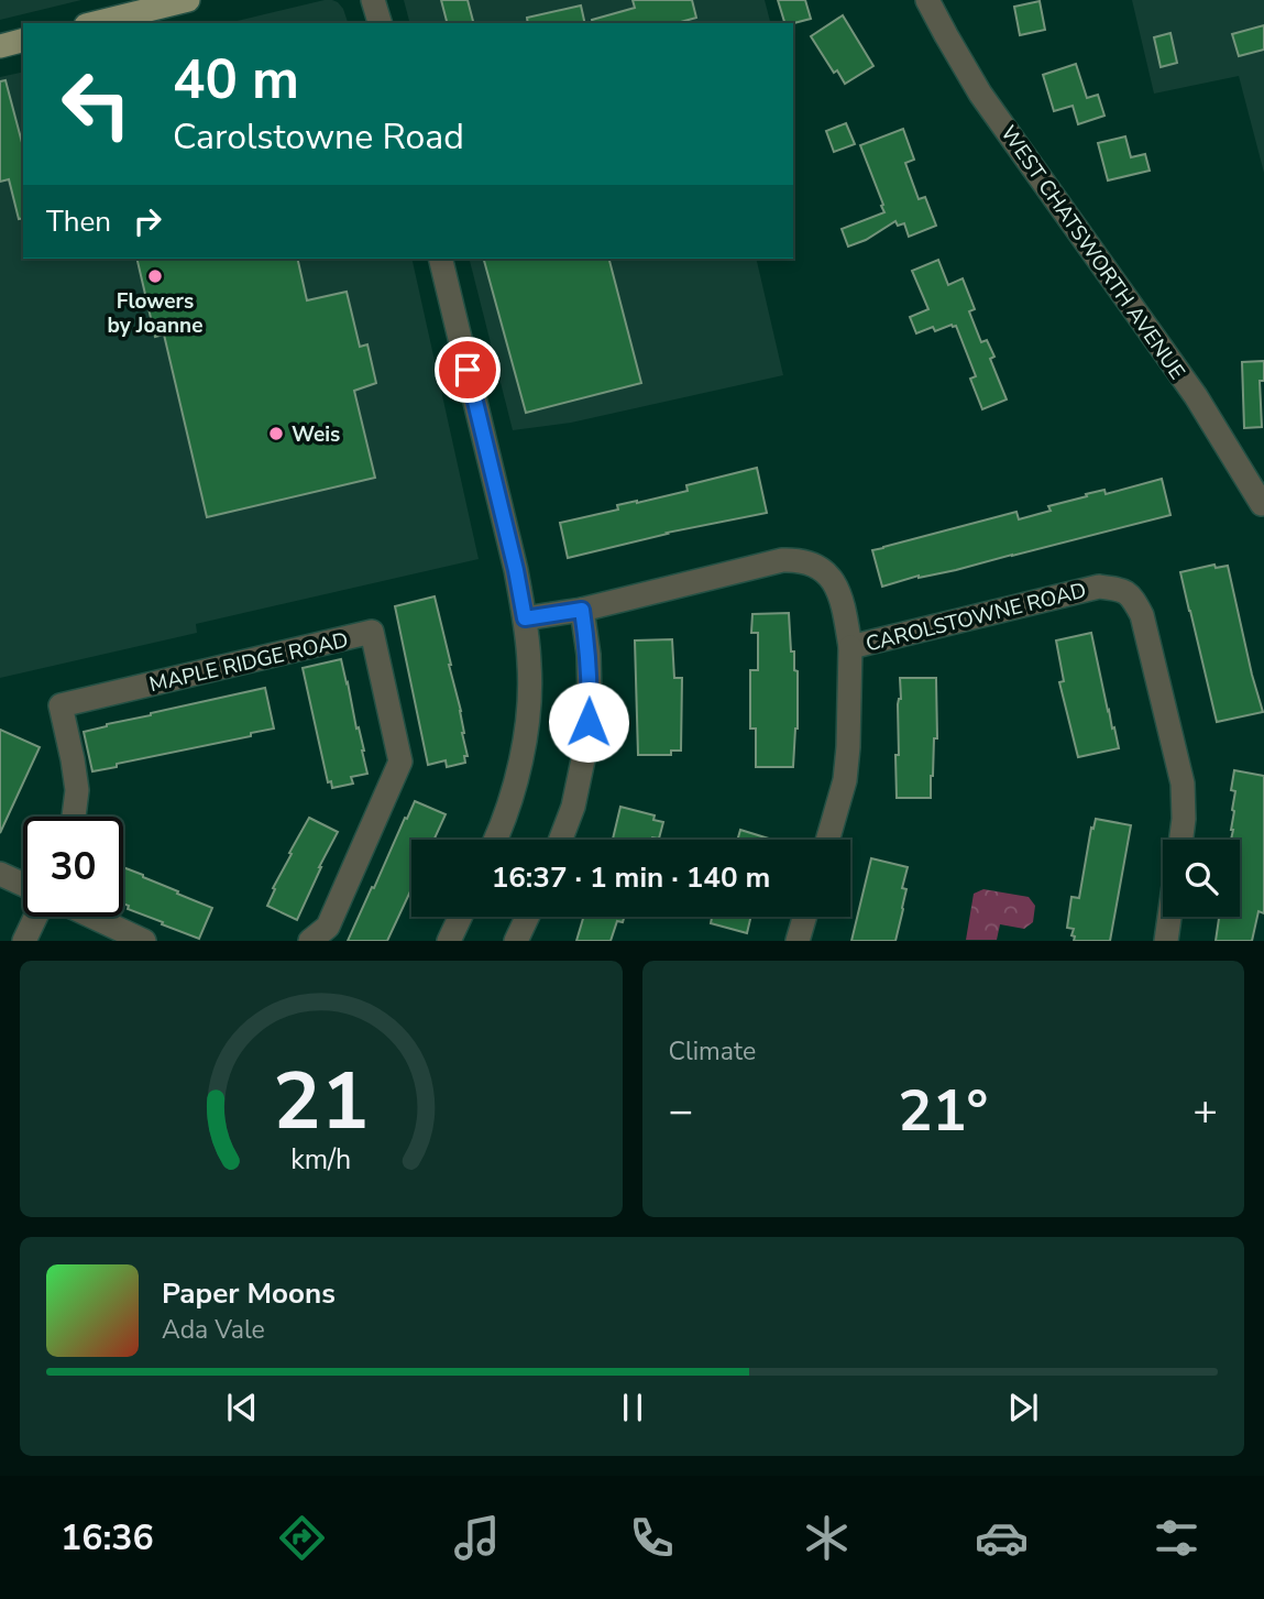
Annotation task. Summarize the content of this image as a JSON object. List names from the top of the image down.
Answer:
{
  "streets": {
    "street": ["WEST CHATSWORTH AVENUE", "CAROLSTOWNE ROAD", "MAPLE RIDGE ROAD"]
  },
  "places": ["Flowers by Joanne", "Weis"],
  "page": {
    "turn": ["40 m", "Carolstowne Road"],
    "then": "Then",
    "limit": "30",
    "trip": "16:37 · 1 min · 140 m",
    "tile": "Climate",
    "heat": ["−", "21°", "+"],
    "song": ["Paper Moons", "Ada Vale"],
    "tabs": "16:36",
    "gauge": ["21", "km/h"]
  }
}
